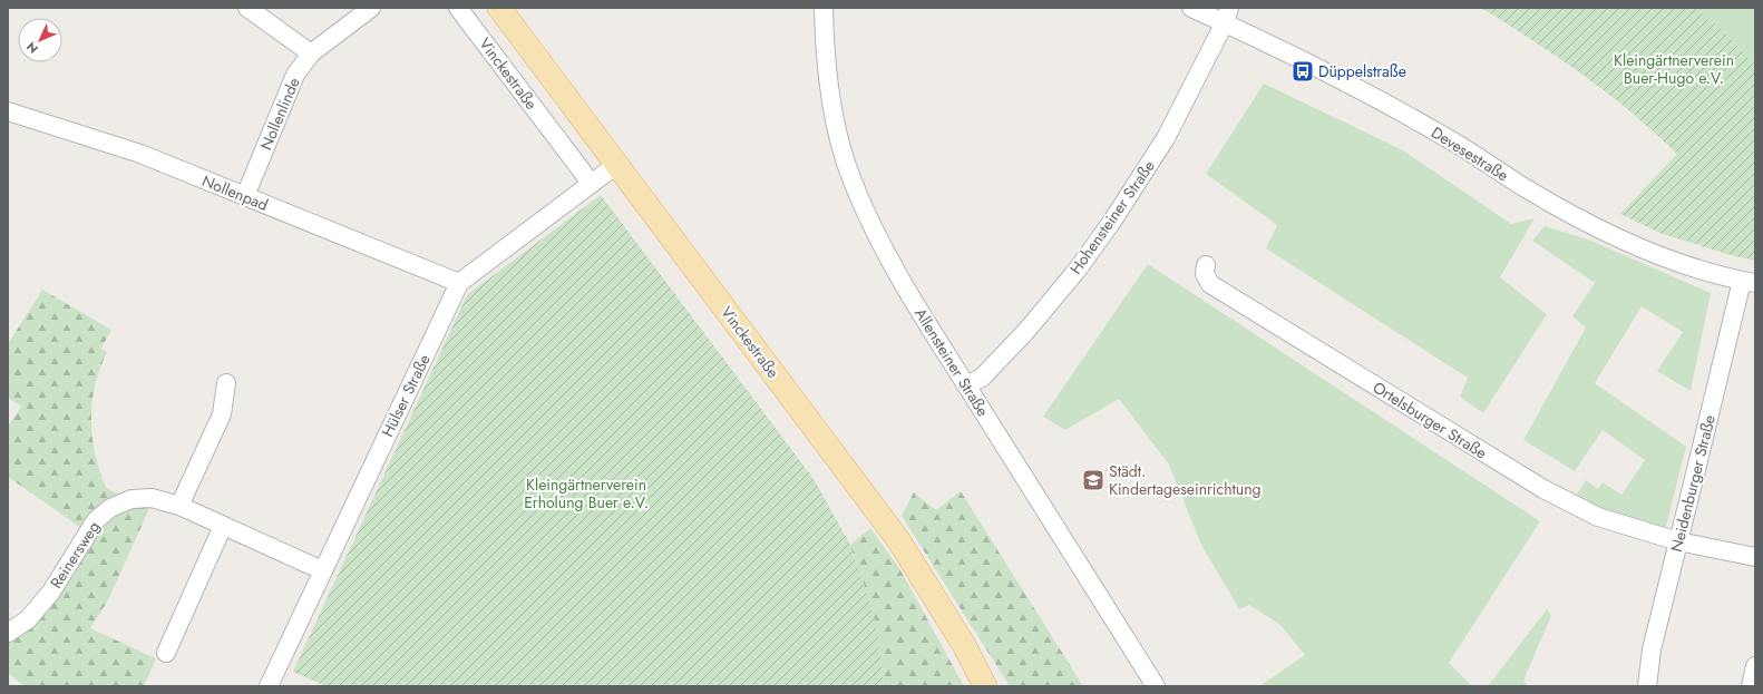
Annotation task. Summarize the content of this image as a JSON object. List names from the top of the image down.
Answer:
{
  "streets": {
    "main road": ["Vinckestraße"],
    "street": [
      "Nollenlinde",
      "Devesestraße",
      "Nollenpad",
      "Hohensteiner Straße",
      "Allensteiner Straße",
      "Hülser Straße",
      "Ortelsburger Straße",
      "Neidenburger Straße",
      "Reinersweg"
    ]
  },
  "crossings": [
    ["Vinckestraße", "Hülser Straße"],
    ["Nollenlinde", "Nollenpad"],
    ["Devesestraße", "Hohensteiner Straße"],
    ["Devesestraße", "Neidenburger Straße"],
    ["Nollenpad", "Hülser Straße"],
    ["Hohensteiner Straße", "Allensteiner Straße"],
    ["Hülser Straße", "Reinersweg"],
    ["Ortelsburger Straße", "Neidenburger Straße"]
  ],
  "parks": ["Kleingärtnerverein Buer-Hugo e.V.", "Kleingärtnerverein Erholung Buer e.V."],
  "places": {
    "bus stop": ["Düppelstraße"],
    "school or university": ["Städt. Kindertageseinrichtung"]
  },
  "north": "bottom left"
}
